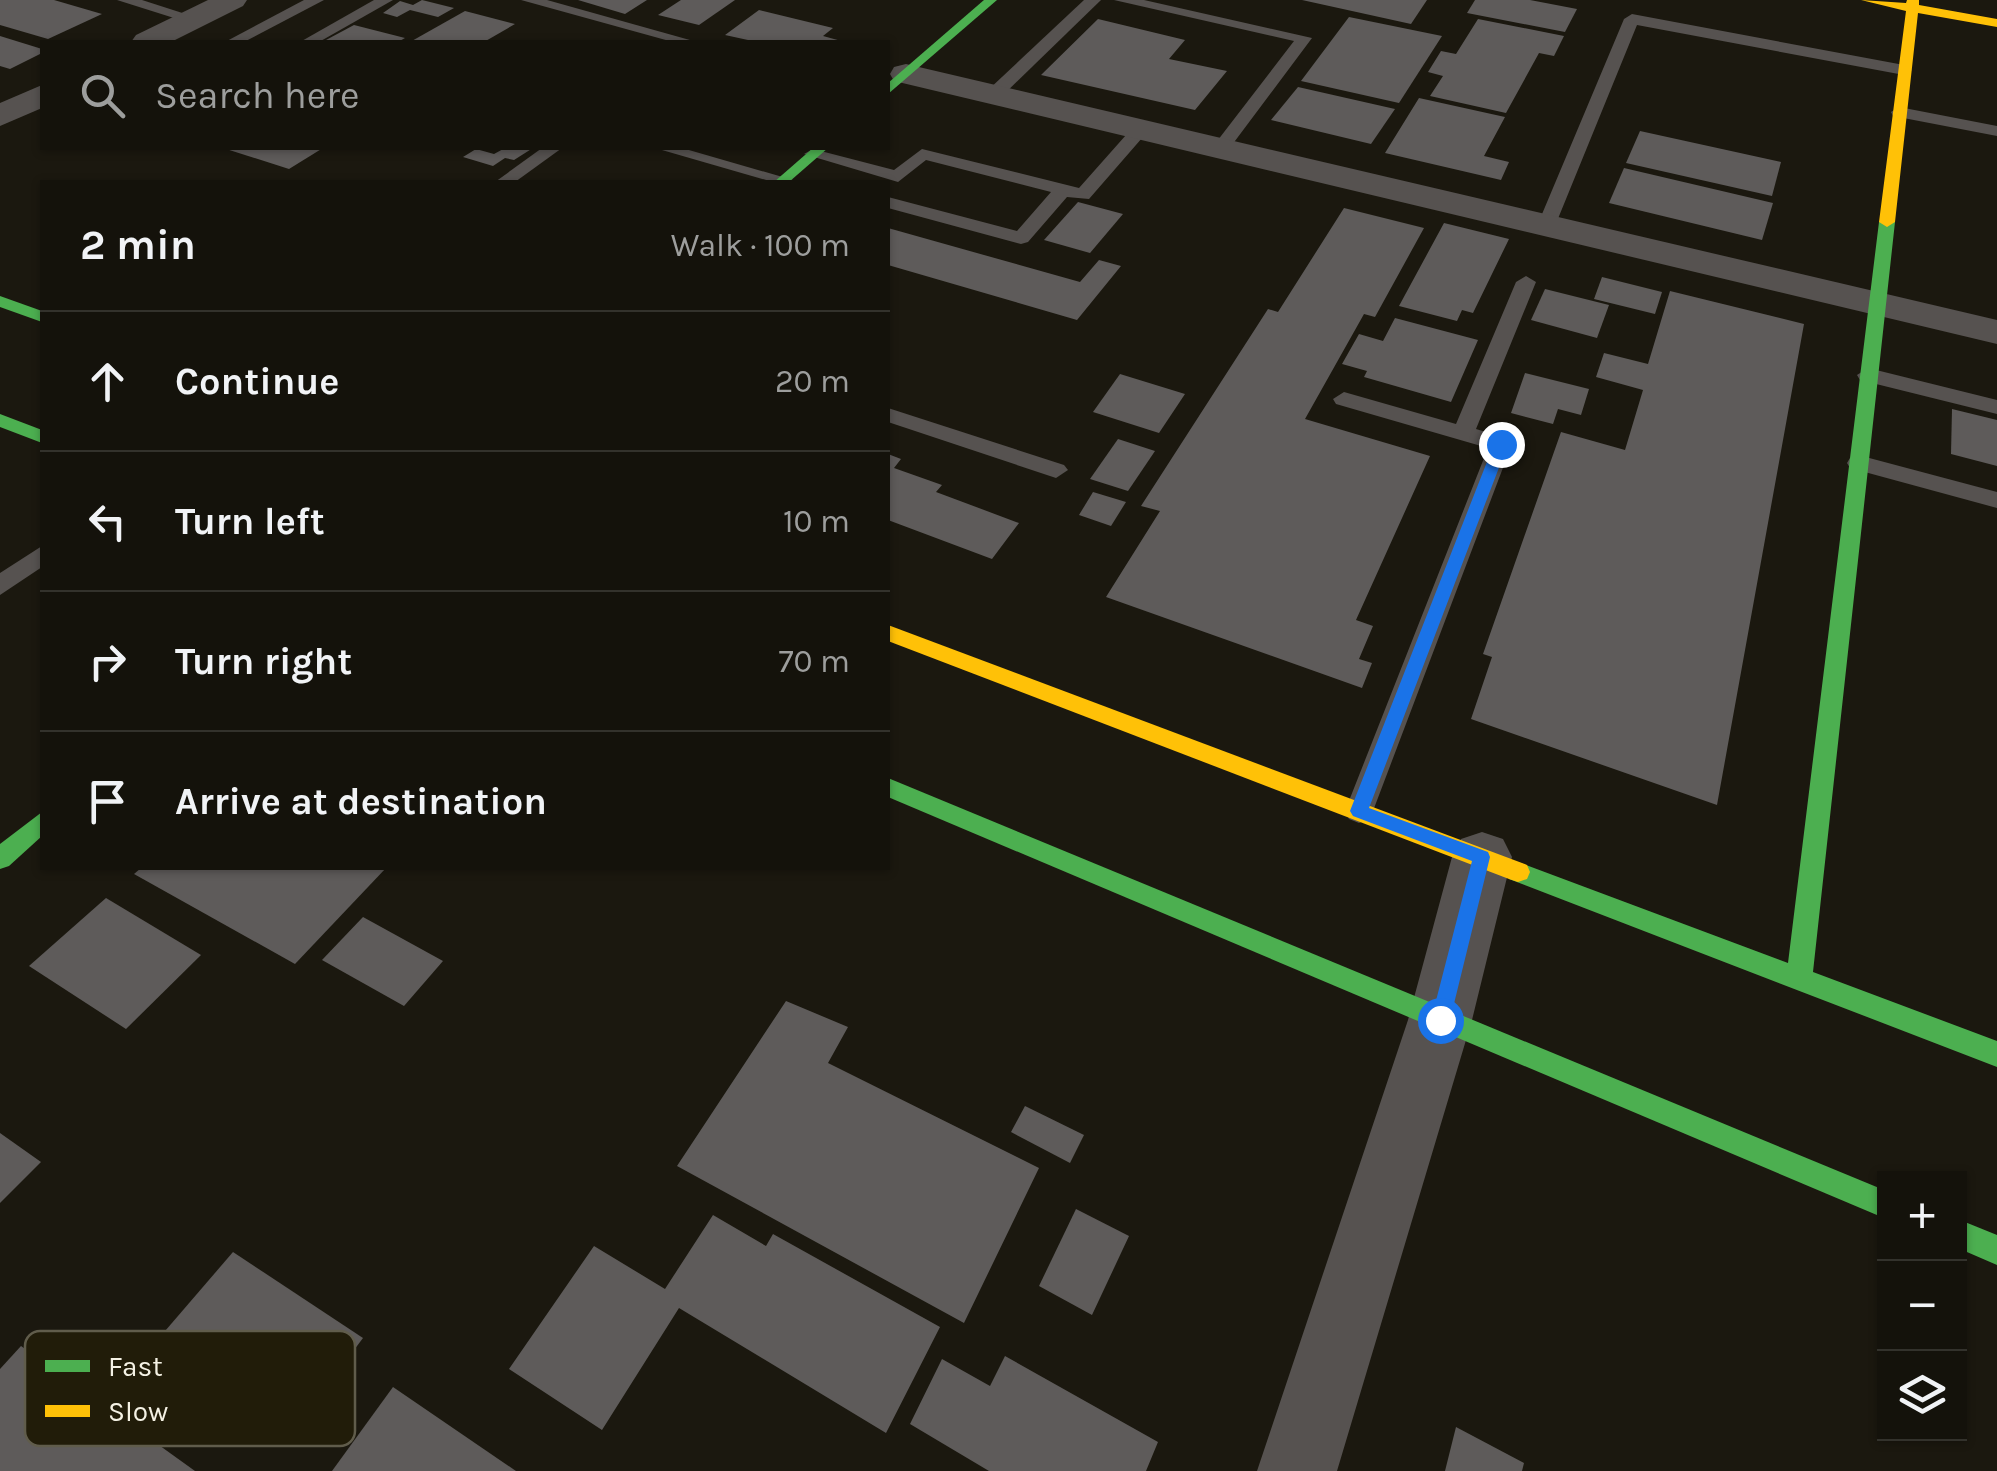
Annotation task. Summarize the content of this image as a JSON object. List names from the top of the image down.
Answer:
{
  "legend": ["Fast", "Slow"],
  "page": {
    "search": "Search here",
    "heading": ["2 min", "Walk · 100 m"],
    "list": [
      ["Continue", "20 m"],
      ["Turn left", "10 m"],
      ["Turn right", "70 m"],
      "Arrive at destination"
    ],
    "map_buttons": ["+", "−"]
  }
}
